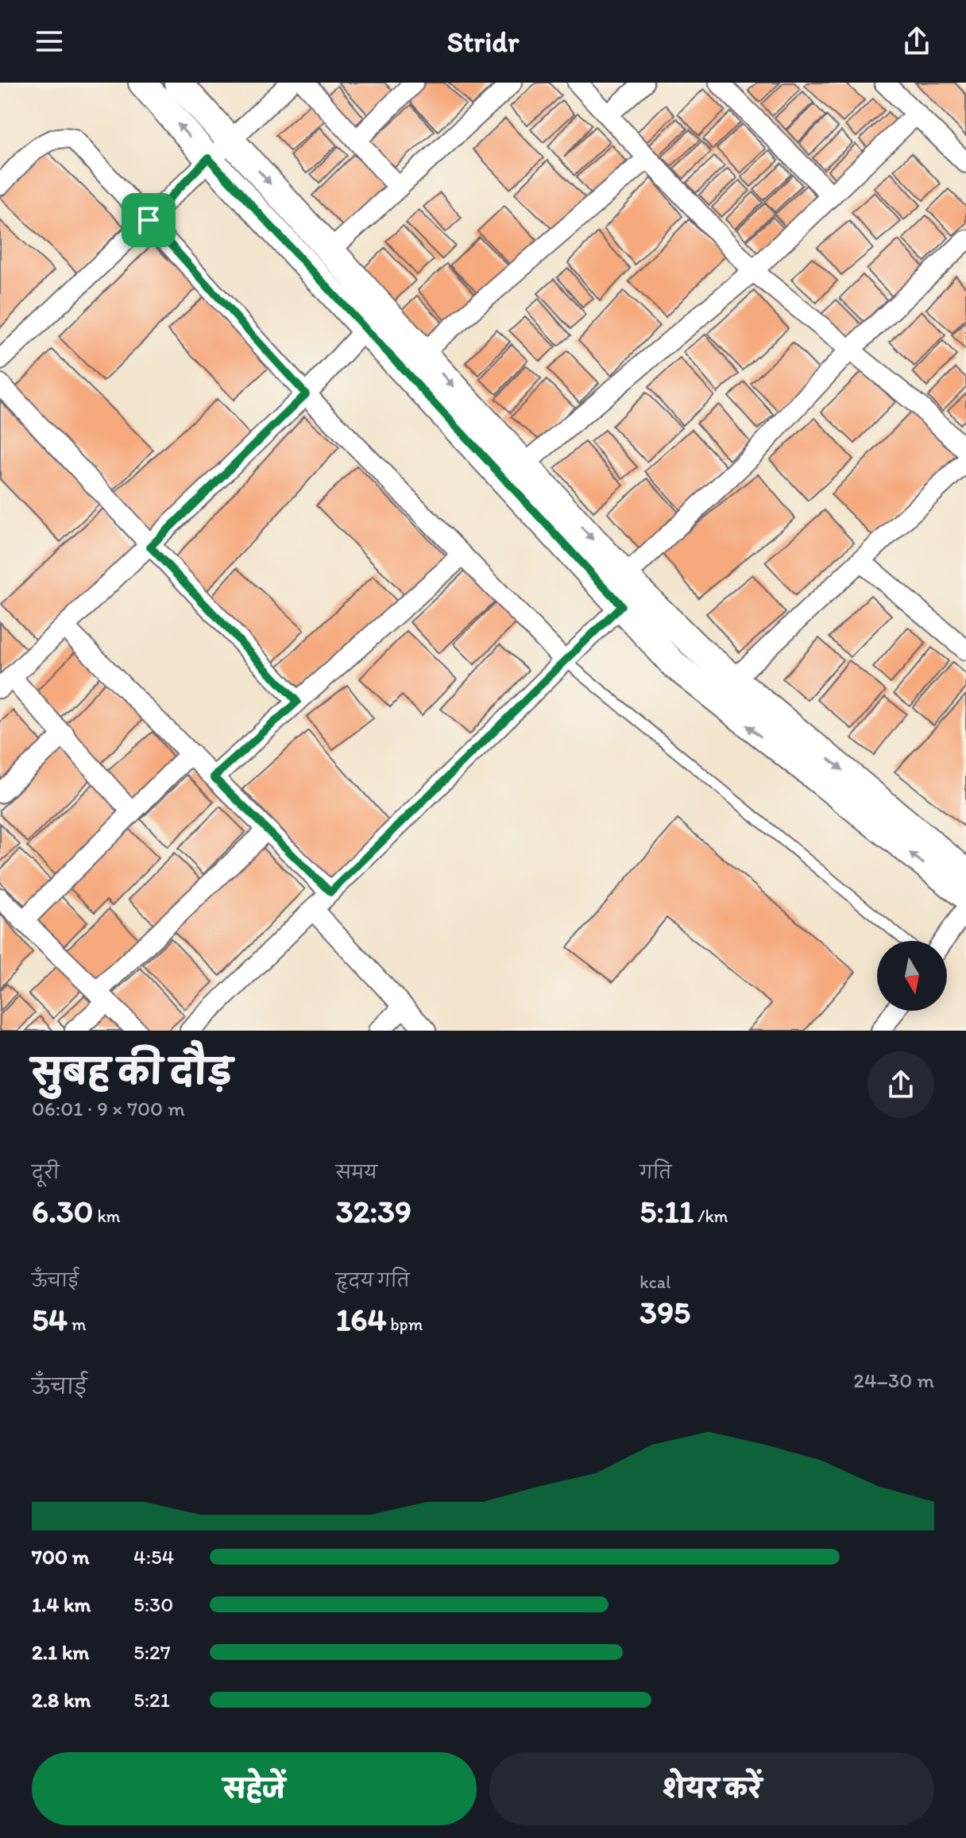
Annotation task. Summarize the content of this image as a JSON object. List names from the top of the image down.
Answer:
{
  "north": "bottom",
  "page": {
    "header": "Stridr",
    "heading": ["सुबह की दौड़", "06:01 · 9 × 700 m"],
    "stats": [
      ["दूरी", "6.30 km"],
      ["समय", "32:39"],
      ["गति", "5:11 /km"],
      ["ऊँचाई", "54 m"],
      ["हृदय गति", "164 bpm"],
      ["kcal", "395"]
    ],
    "chart": ["ऊँचाई", "24–30 m"],
    "list": [
      {
        "name": "700 m",
        "note": "4:54"
      },
      {
        "name": "1.4 km",
        "note": "5:30"
      },
      {
        "name": "2.1 km",
        "note": "5:27"
      },
      {
        "name": "2.8 km",
        "note": "5:21"
      }
    ],
    "buttons": ["सहेजें", "शेयर करें"]
  }
}
